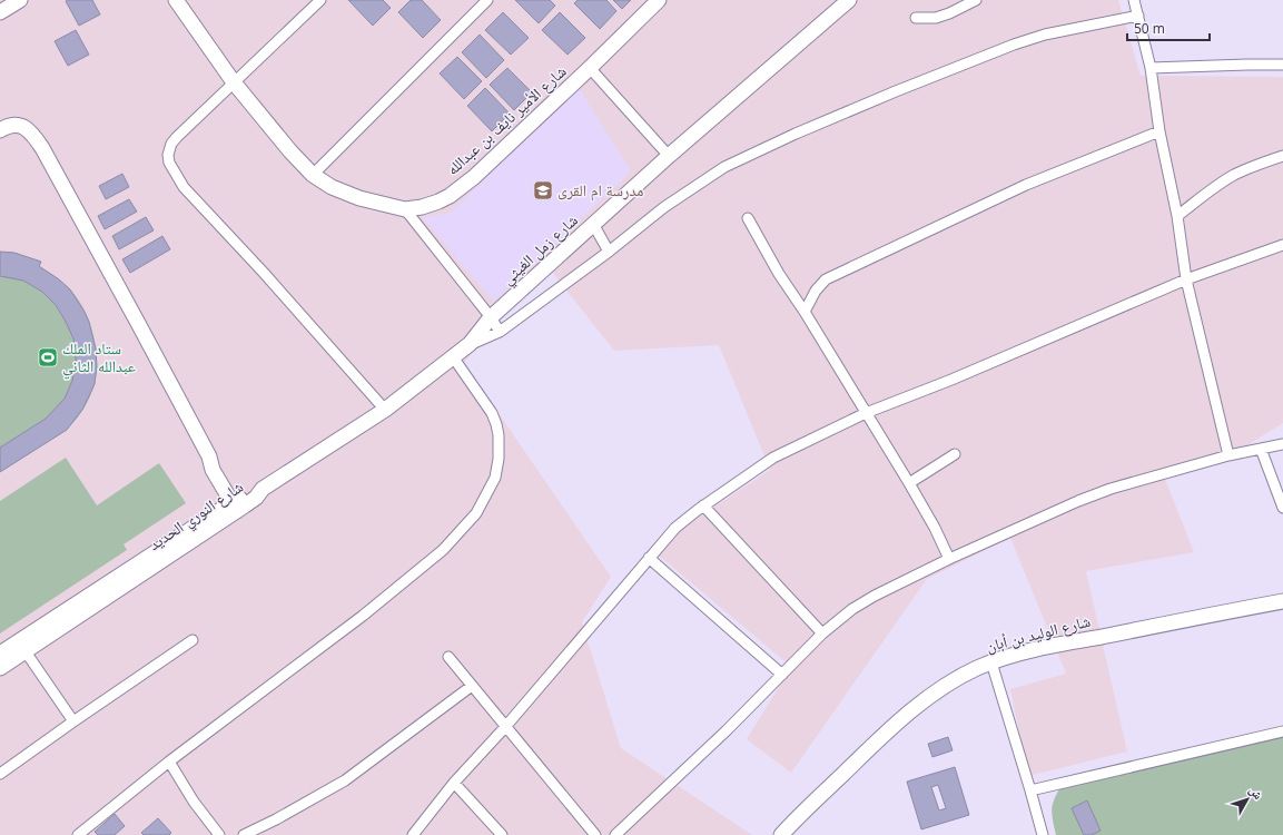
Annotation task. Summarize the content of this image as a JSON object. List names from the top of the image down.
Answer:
{
  "streets": {
    "street": [
      "شارع الأمير نايف بن عبدالله",
      "شارع زمل الغيثي",
      "شارع النوري الحديد",
      "شارع الوليد بن أبان"
    ]
  },
  "crossings": [
    ["شارع زمل الغيثي", "شارع النوري الحديد"]
  ],
  "places": {
    "school or university": ["مدرسة ام القرى"],
    "sports": ["ستاد الملك عبدالله الثاني"]
  },
  "scale_bar": "50 m",
  "north": "top right"
}
